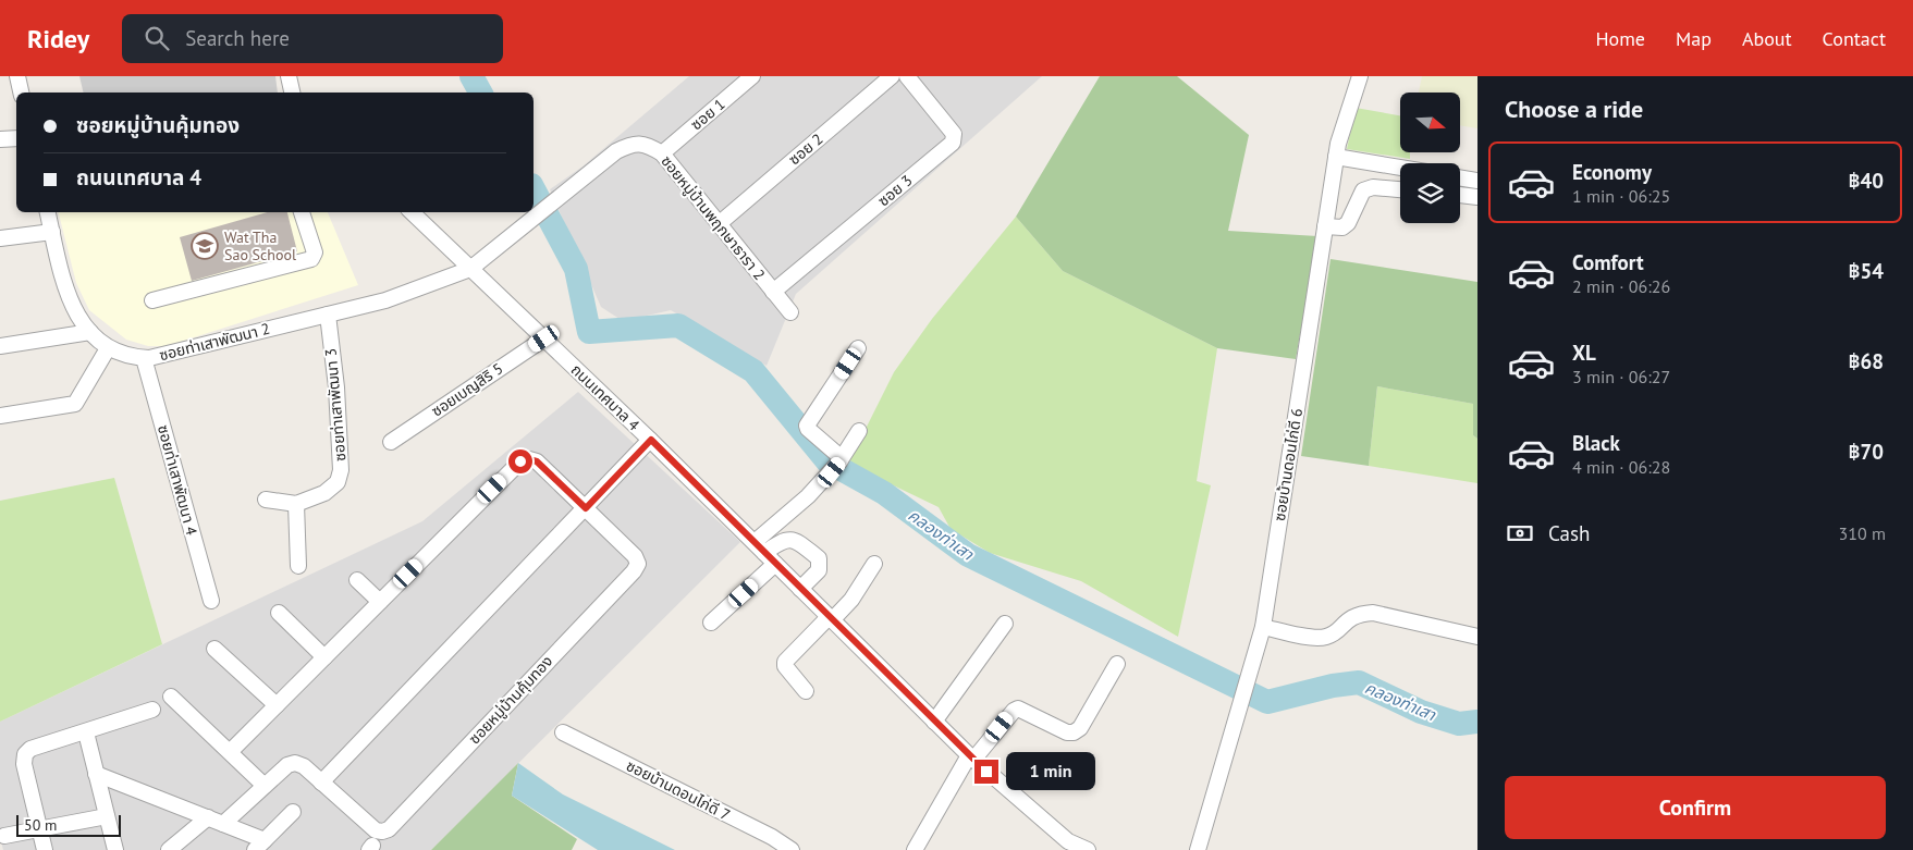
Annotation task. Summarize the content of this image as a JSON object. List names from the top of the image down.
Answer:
{
  "streets": {
    "street": [
      "ซอย 1",
      "ซอย 2",
      "ซอย 3",
      "ซอยหมู่บ้านพฤกษาธารา 2",
      "ซอยท่าเสาพัฒนา 2",
      "ซอยเบญสิริ 5",
      "ถนนเทศบาล 4",
      "ซอยท่าเสาพัฒนา 3",
      "ซอยบ้านดอนไก่ดี 6",
      "ซอยท่าเสาพัฒนา 4",
      "ซอยหมู่บ้านคุ้มทอง",
      "ซอยบ้านดอนไก่ดี 7"
    ]
  },
  "crossings": [
    ["ซอย 1", "ซอยหมู่บ้านพฤกษาธารา 2"],
    ["ซอย 2", "ซอยหมู่บ้านพฤกษาธารา 2"],
    ["ซอย 3", "ซอยหมู่บ้านพฤกษาธารา 2"],
    ["ซอยหมู่บ้านพฤกษาธารา 2", "ซอยท่าเสาพัฒนา 2"],
    ["ซอยหมู่บ้านพฤกษาธารา 2", "ถนนเทศบาล 4"],
    ["ซอยท่าเสาพัฒนา 2", "ถนนเทศบาล 4"],
    ["ซอยท่าเสาพัฒนา 2", "ซอยท่าเสาพัฒนา 3"],
    ["ซอยท่าเสาพัฒนา 2", "ซอยท่าเสาพัฒนา 4"],
    ["ซอยเบญสิริ 5", "ถนนเทศบาล 4"]
  ],
  "water": ["คลองท่าเสา"],
  "places": {
    "school or university": ["Wat Tha Sao School"]
  },
  "scale_bar": "50 m",
  "north": "right",
  "page": {
    "header": "Ridey",
    "search": "Search here",
    "nav": [
      "Home",
      "Map",
      "About",
      "Contact"
    ],
    "heading": "Choose a ride",
    "banner": ["ซอยหมู่บ้านคุ้มทอง", "ถนนเทศบาล 4"],
    "list": [
      {
        "name": "Economy",
        "note": "1 min · 06:25",
        "value": "฿40"
      },
      {
        "name": "Comfort",
        "note": "2 min · 06:26",
        "value": "฿54"
      },
      {
        "name": "XL",
        "note": "3 min · 06:27",
        "value": "฿68"
      },
      {
        "name": "Black",
        "note": "4 min · 06:28",
        "value": "฿70"
      }
    ],
    "pay": ["Cash", "310 m"],
    "bubble": "1 min",
    "buttons": "Confirm",
    "scale": "50 m"
  }
}
